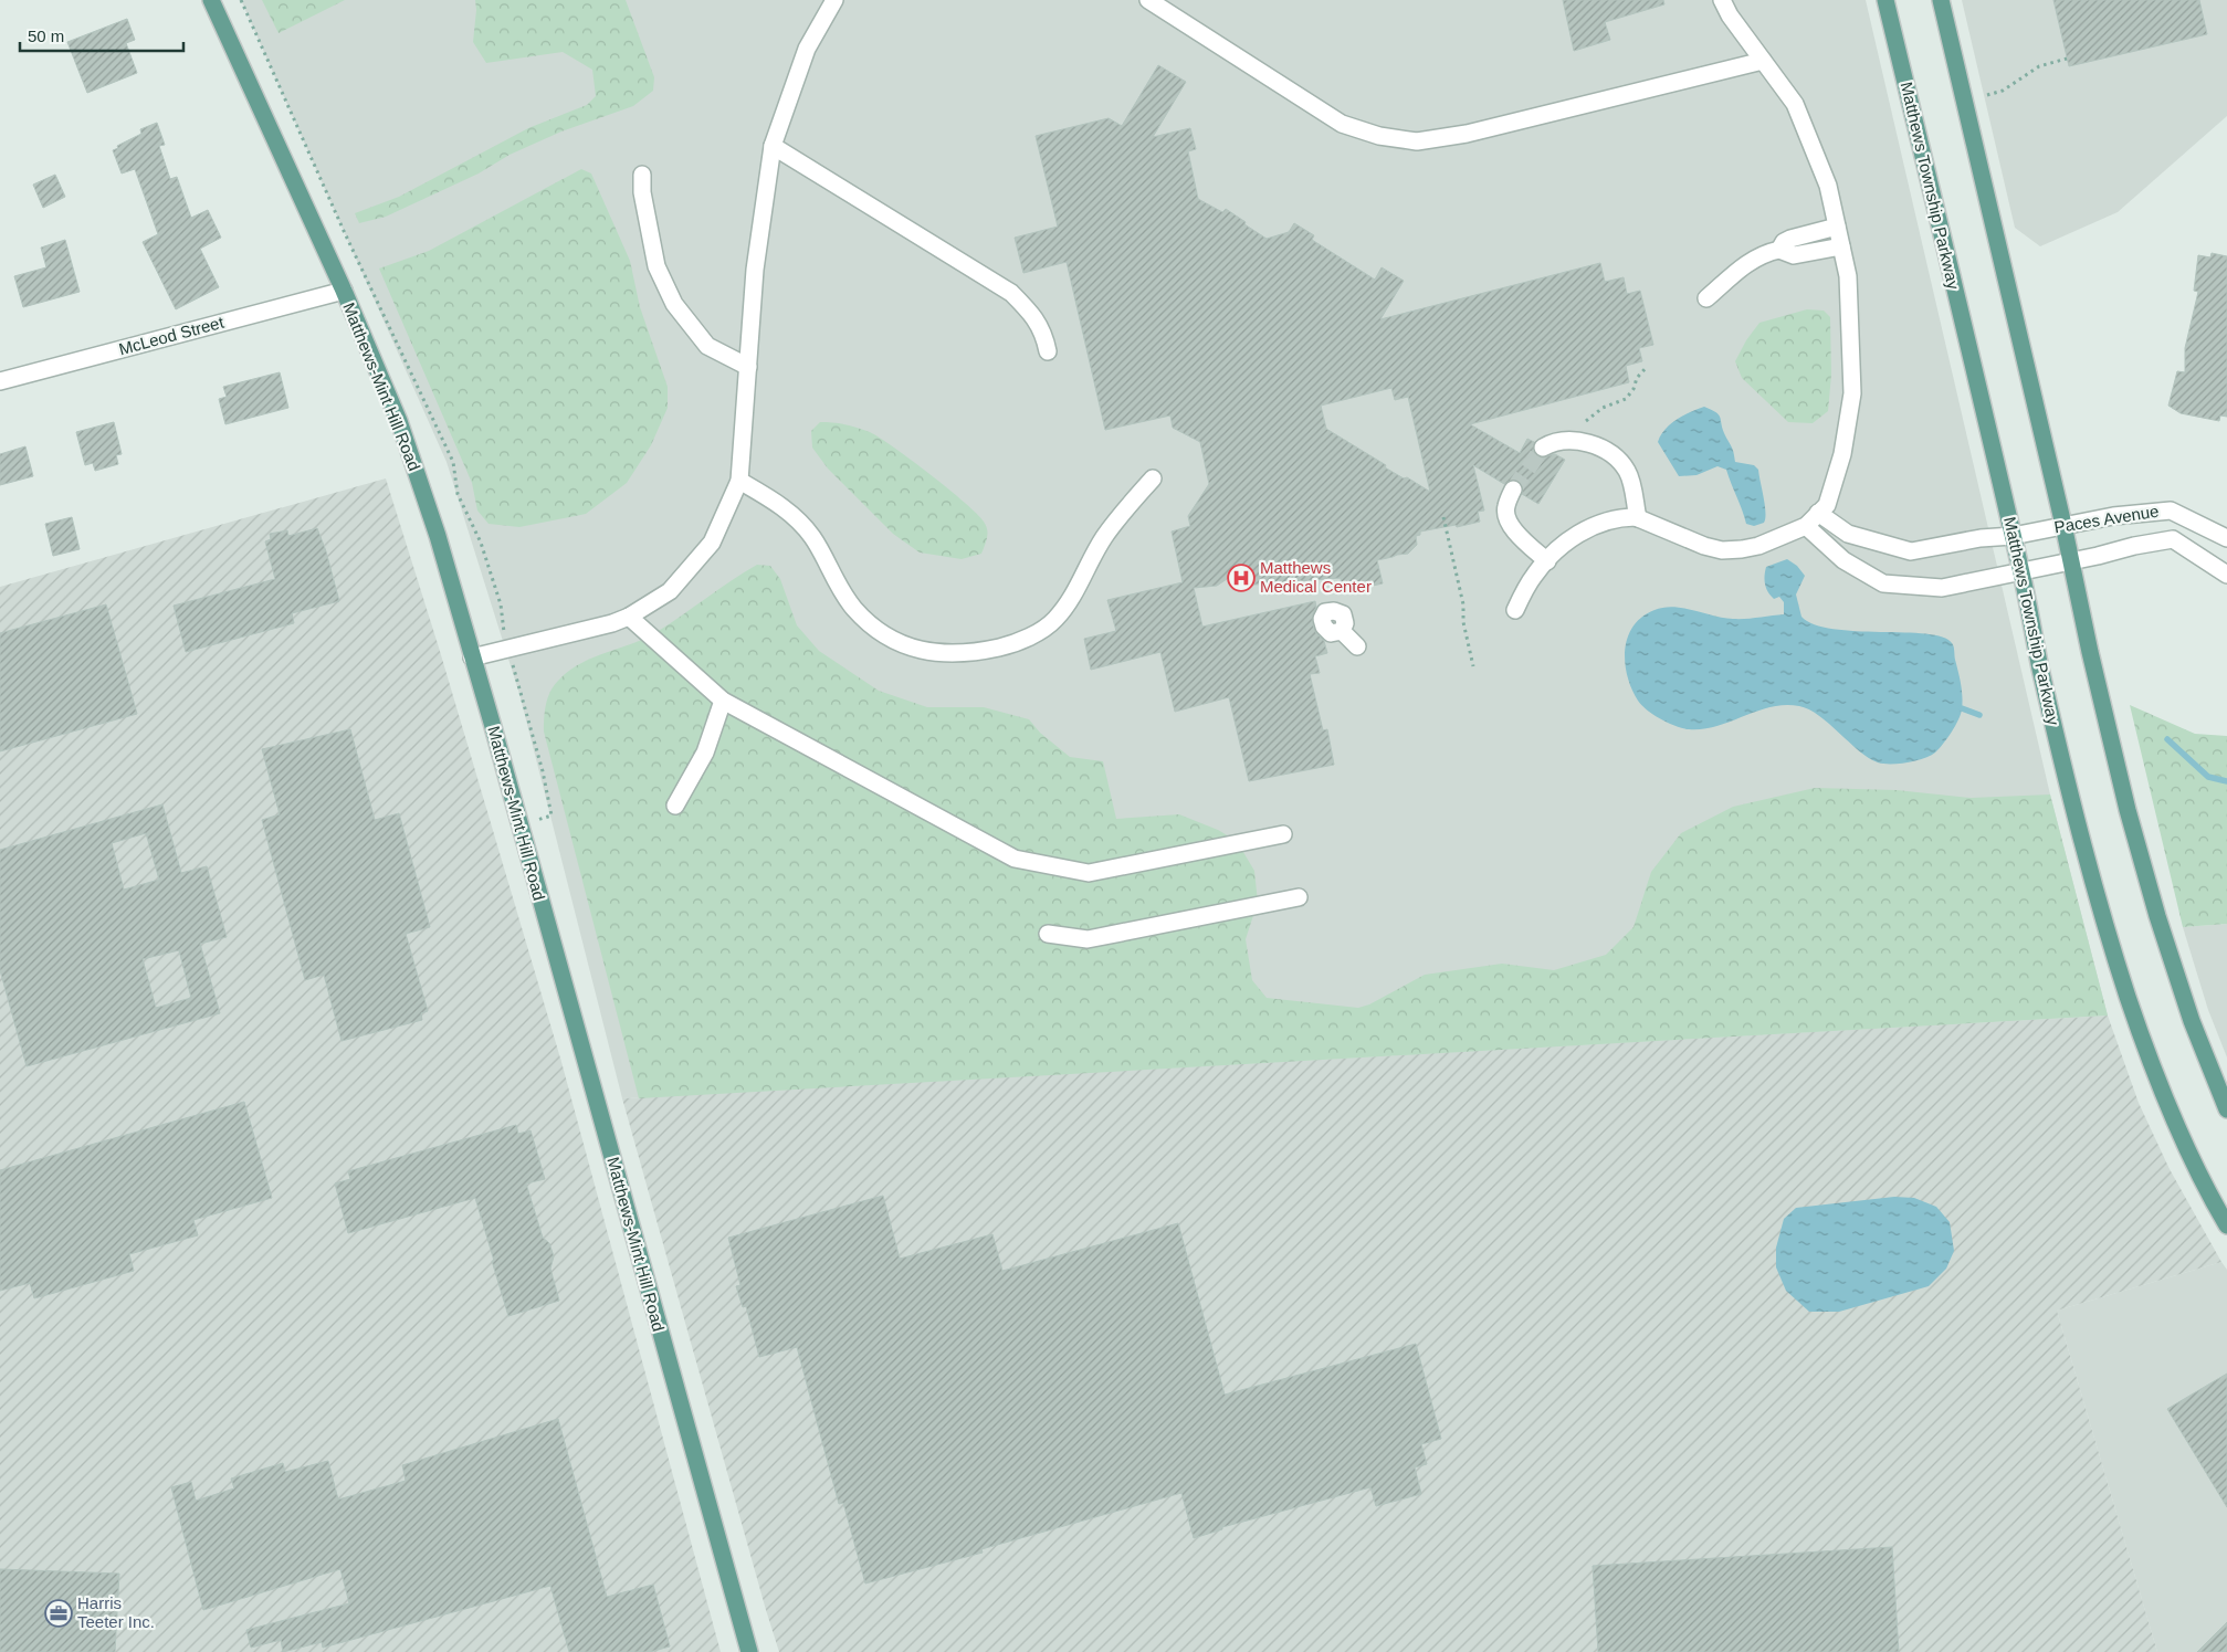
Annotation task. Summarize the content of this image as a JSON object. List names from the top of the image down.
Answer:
{
  "streets": {
    "main road": ["Matthews Township Parkway", "Matthews-Mint Hill Road"],
    "street": ["McLeod Street", "Paces Avenue"]
  },
  "crossings": [
    ["Matthews Township Parkway", "Paces Avenue"],
    ["McLeod Street", "Matthews-Mint Hill Road"]
  ],
  "places": {
    "hospital": ["Matthews Medical Center"],
    "office": ["Harris Teeter Inc."]
  },
  "scale_bar": "50 m"
}
